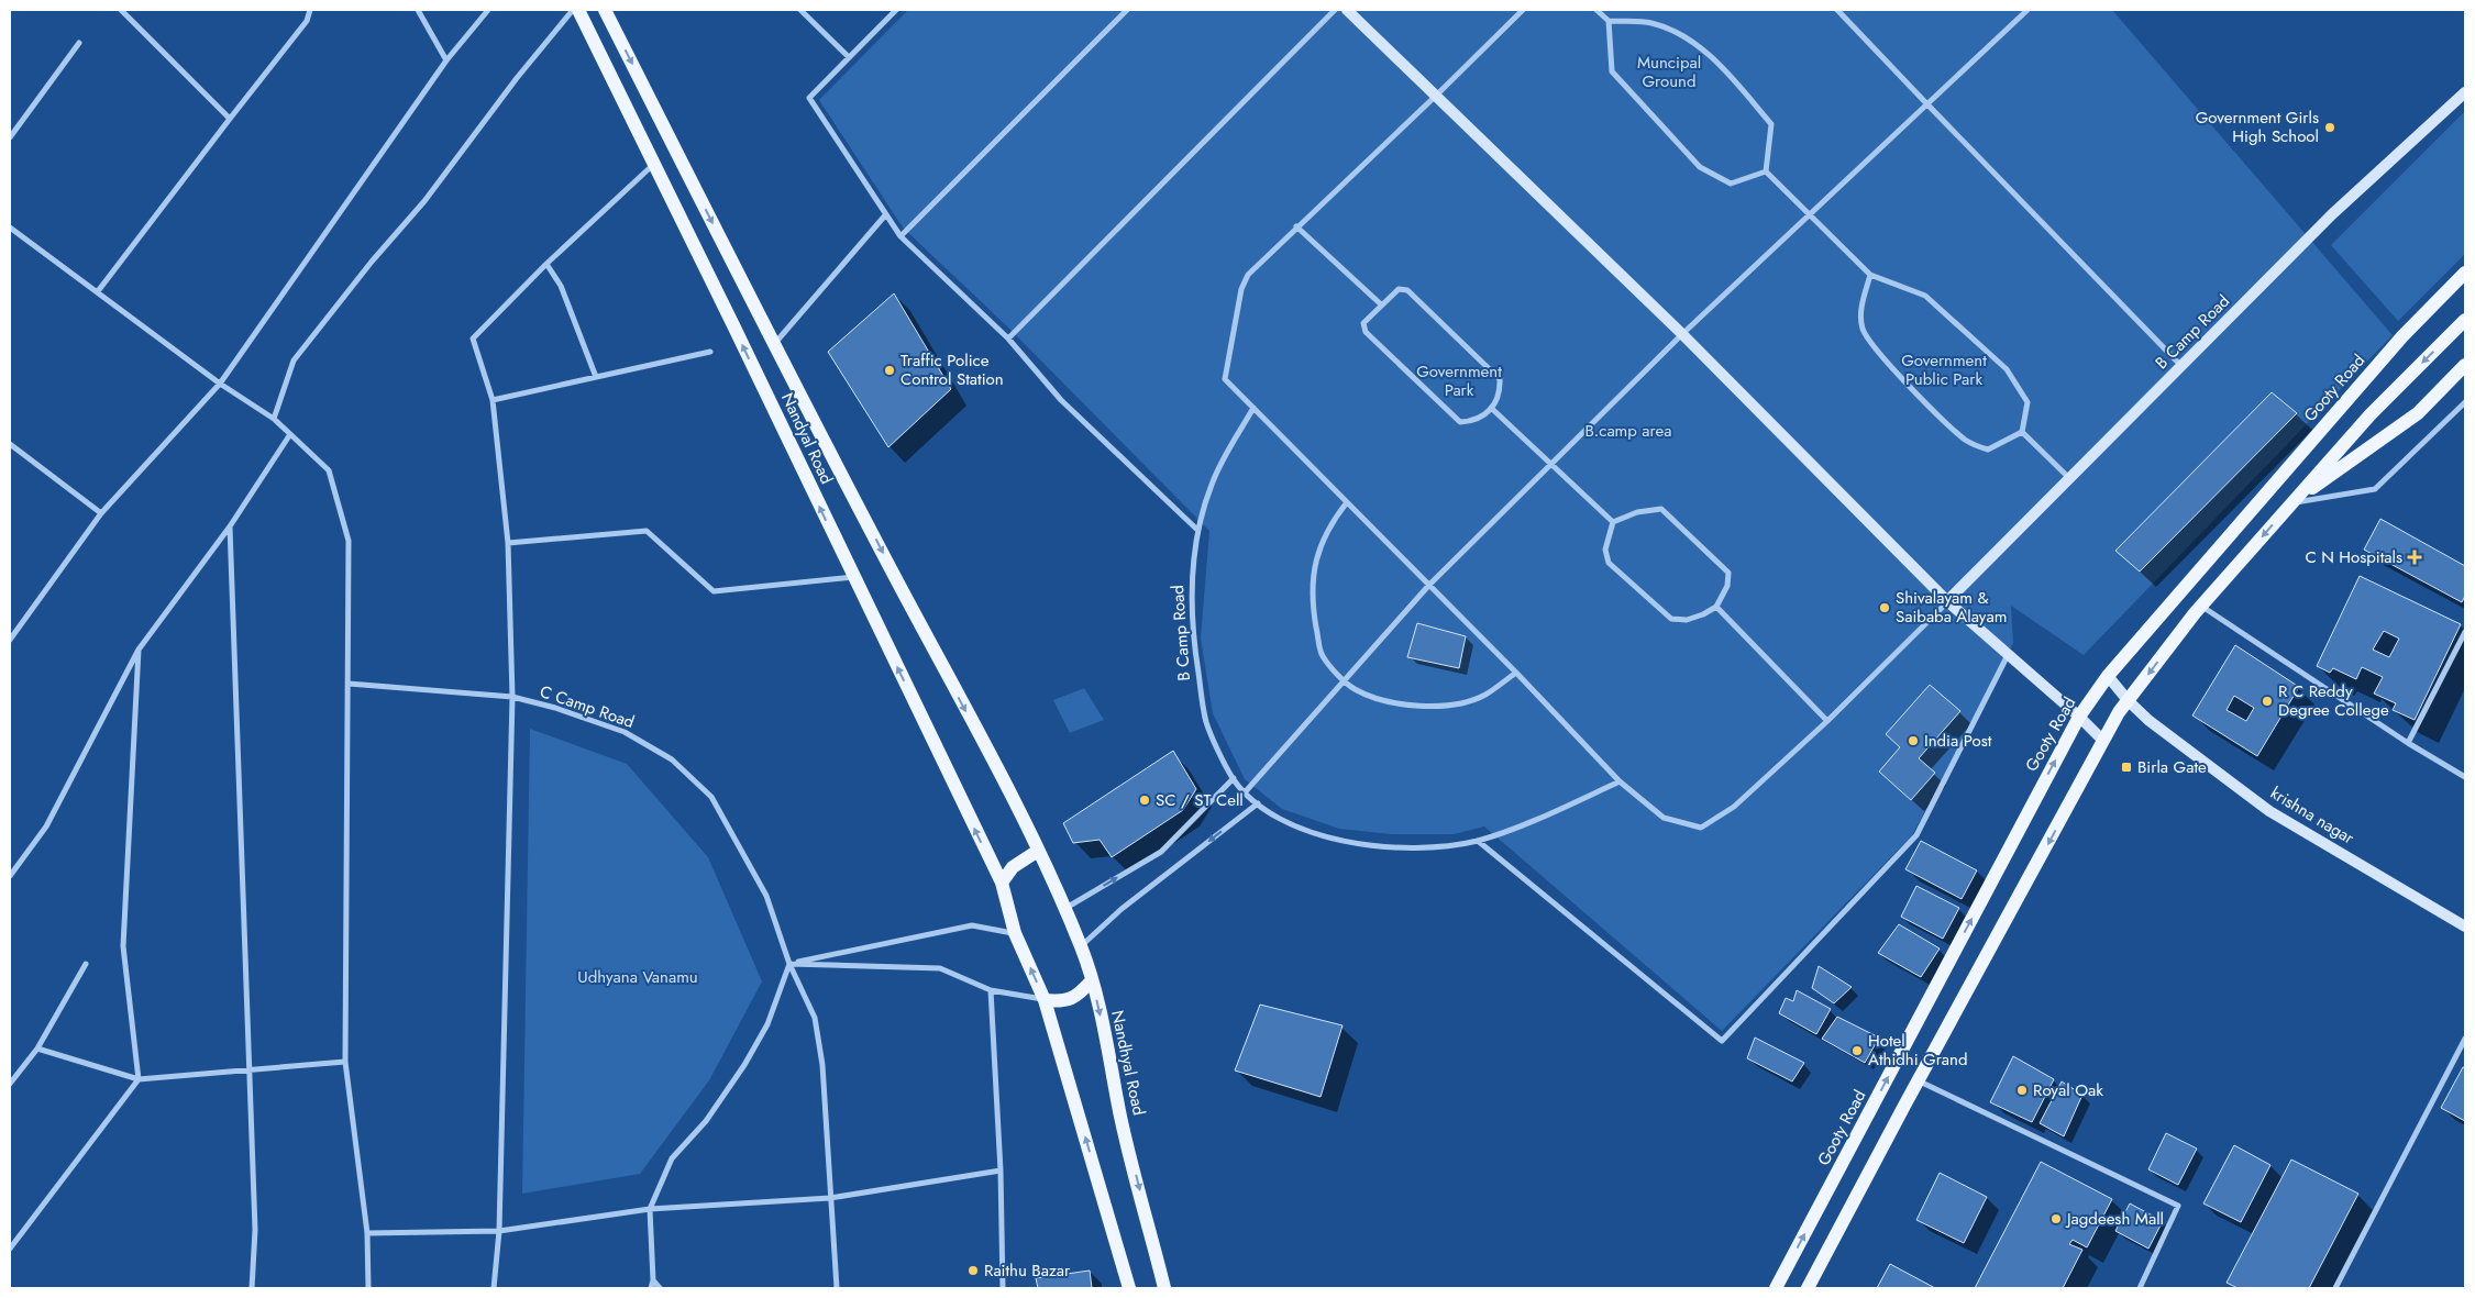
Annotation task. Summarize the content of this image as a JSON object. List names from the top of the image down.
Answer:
{
  "streets": {
    "main road": ["Gooty Road", "Nandyal Road", "Nandhyal Road"],
    "street": ["B Camp Road", "C Camp Road", "krishna nagar"]
  },
  "crossings": [
    ["Gooty Road", "krishna nagar"],
    ["Nandyal Road", "Nandhyal Road"]
  ],
  "one_way": ["Nandhyal Road"],
  "parks": [
    "Muncipal Ground",
    "Government Public Park",
    "Government Park",
    "B.camp area",
    "Udhyana Vanamu"
  ],
  "places": {
    "other": [
      "Government Girls High School",
      "Traffic Police Control Station",
      "Shivalayam & Saibaba Alayam",
      "R C Reddy Degree College",
      "India Post",
      "SC / ST Cell",
      "Hotel Athidhi Grand",
      "Royal Oak",
      "Jagdeesh Mall",
      "Raithu Bazar"
    ],
    "health": ["C N Hospitals"],
    "transit": ["Birla Gate"]
  }
}
